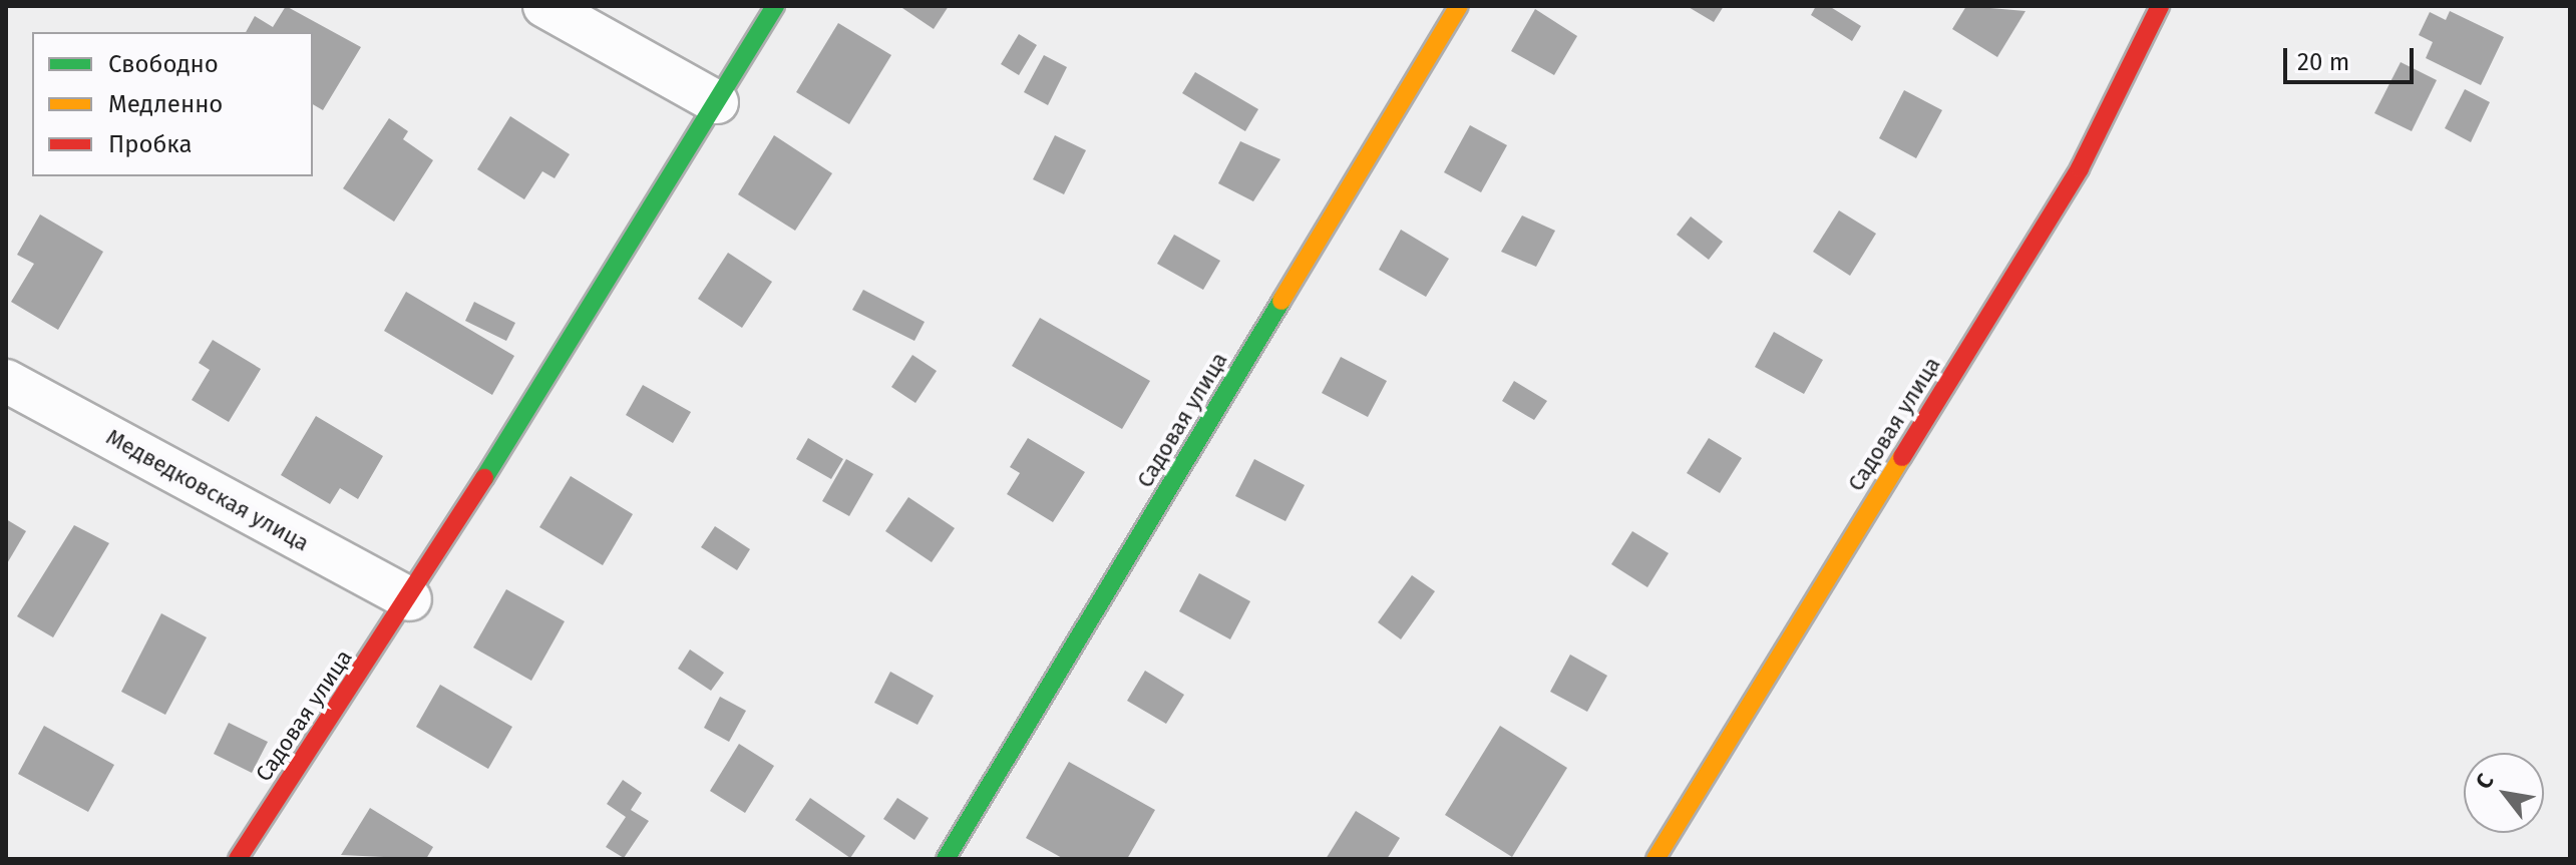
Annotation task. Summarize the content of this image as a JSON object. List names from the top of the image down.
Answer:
{
  "streets": {
    "street": ["Садовая улица", "Медведковская улица"]
  },
  "crossings": [
    ["Садовая улица", "Медведковская улица"]
  ],
  "legend": ["Свободно", "Медленно", "Пробка"],
  "scale_bar": "20 m",
  "north": "top left"
}
